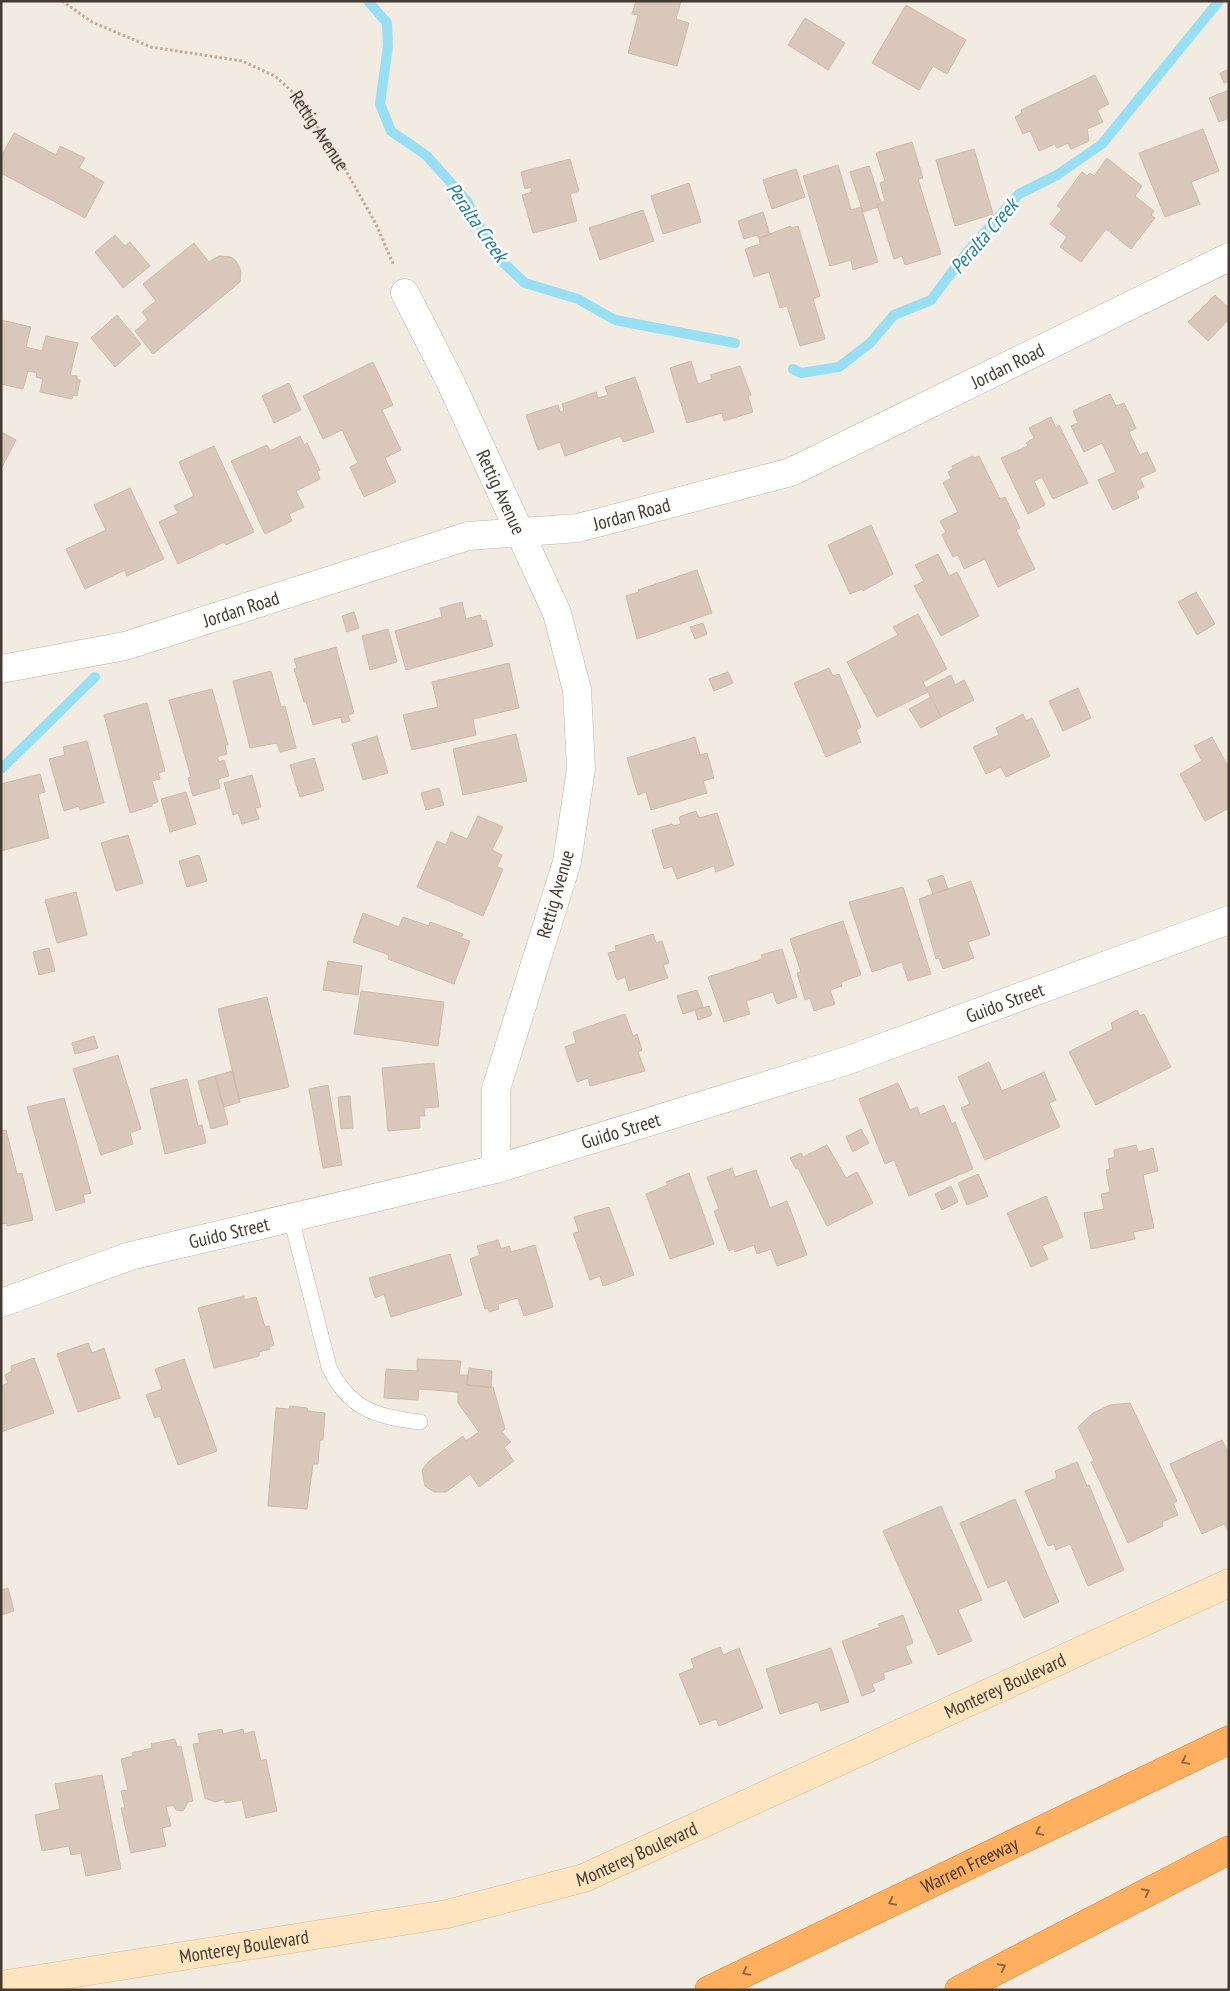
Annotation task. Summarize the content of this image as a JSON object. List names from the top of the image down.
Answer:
{
  "streets": {
    "highway": ["Warren Freeway"],
    "street": [
      "Rettig Avenue",
      "Jordan Road",
      "Guido Street",
      "Monterey Boulevard"
    ]
  },
  "crossings": [
    ["Rettig Avenue", "Jordan Road"],
    ["Rettig Avenue", "Guido Street"]
  ],
  "water": ["Peralta Creek"]
}
